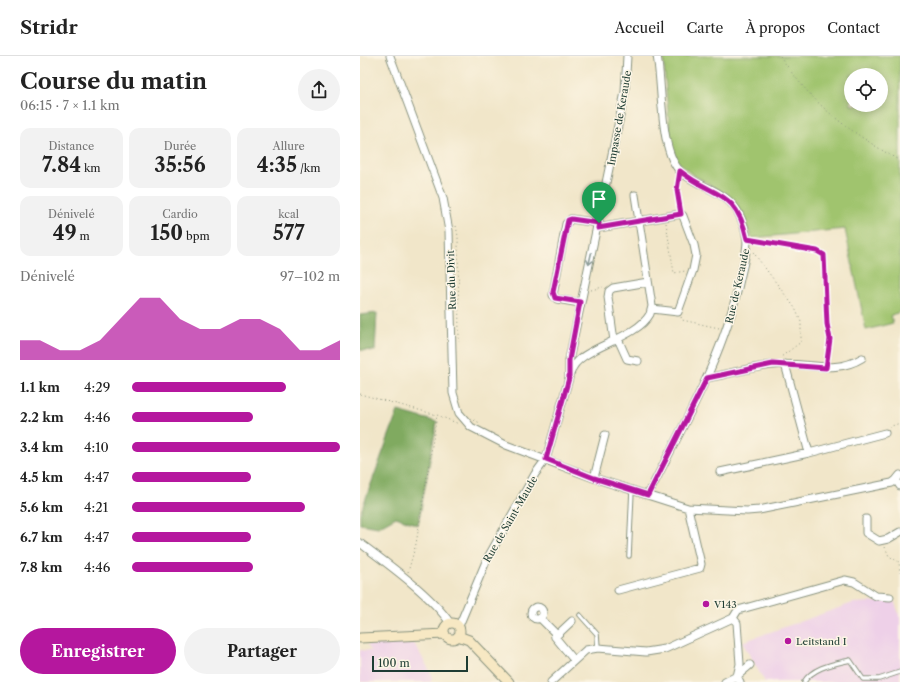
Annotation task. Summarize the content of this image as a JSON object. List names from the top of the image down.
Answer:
{
  "streets": {
    "street": [
      "Impasse de Keraude",
      "Rue du Divit",
      "Rue de Keraude",
      "Rue de Saint-Maude"
    ]
  },
  "crossings": [
    ["Impasse de Keraude", "Rue du Divit"],
    ["Impasse de Keraude", "Rue de Saint-Maude"],
    ["Rue du Divit", "Rue de Saint-Maude"]
  ],
  "places": ["V143", "Leitstand I"],
  "scale_bar": "100 m",
  "page": {
    "header": "Stridr",
    "nav": [
      "Accueil",
      "Carte",
      "À propos",
      "Contact"
    ],
    "heading": ["Course du matin", "06:15 · 7 × 1.1 km"],
    "stats": [
      ["Distance", "7.84 km"],
      ["Durée", "35:56"],
      ["Allure", "4:35 /km"],
      ["Dénivelé", "49 m"],
      ["Cardio", "150 bpm"],
      ["kcal", "577"]
    ],
    "chart": ["Dénivelé", "97–102 m"],
    "list": [
      {
        "name": "1.1 km",
        "note": "4:29"
      },
      {
        "name": "2.2 km",
        "note": "4:46"
      },
      {
        "name": "3.4 km",
        "note": "4:10"
      },
      {
        "name": "4.5 km",
        "note": "4:47"
      },
      {
        "name": "5.6 km",
        "note": "4:21"
      },
      {
        "name": "6.7 km",
        "note": "4:47"
      },
      {
        "name": "7.8 km",
        "note": "4:46"
      }
    ],
    "buttons": ["Enregistrer", "Partager"],
    "scale": "100 m"
  }
}
